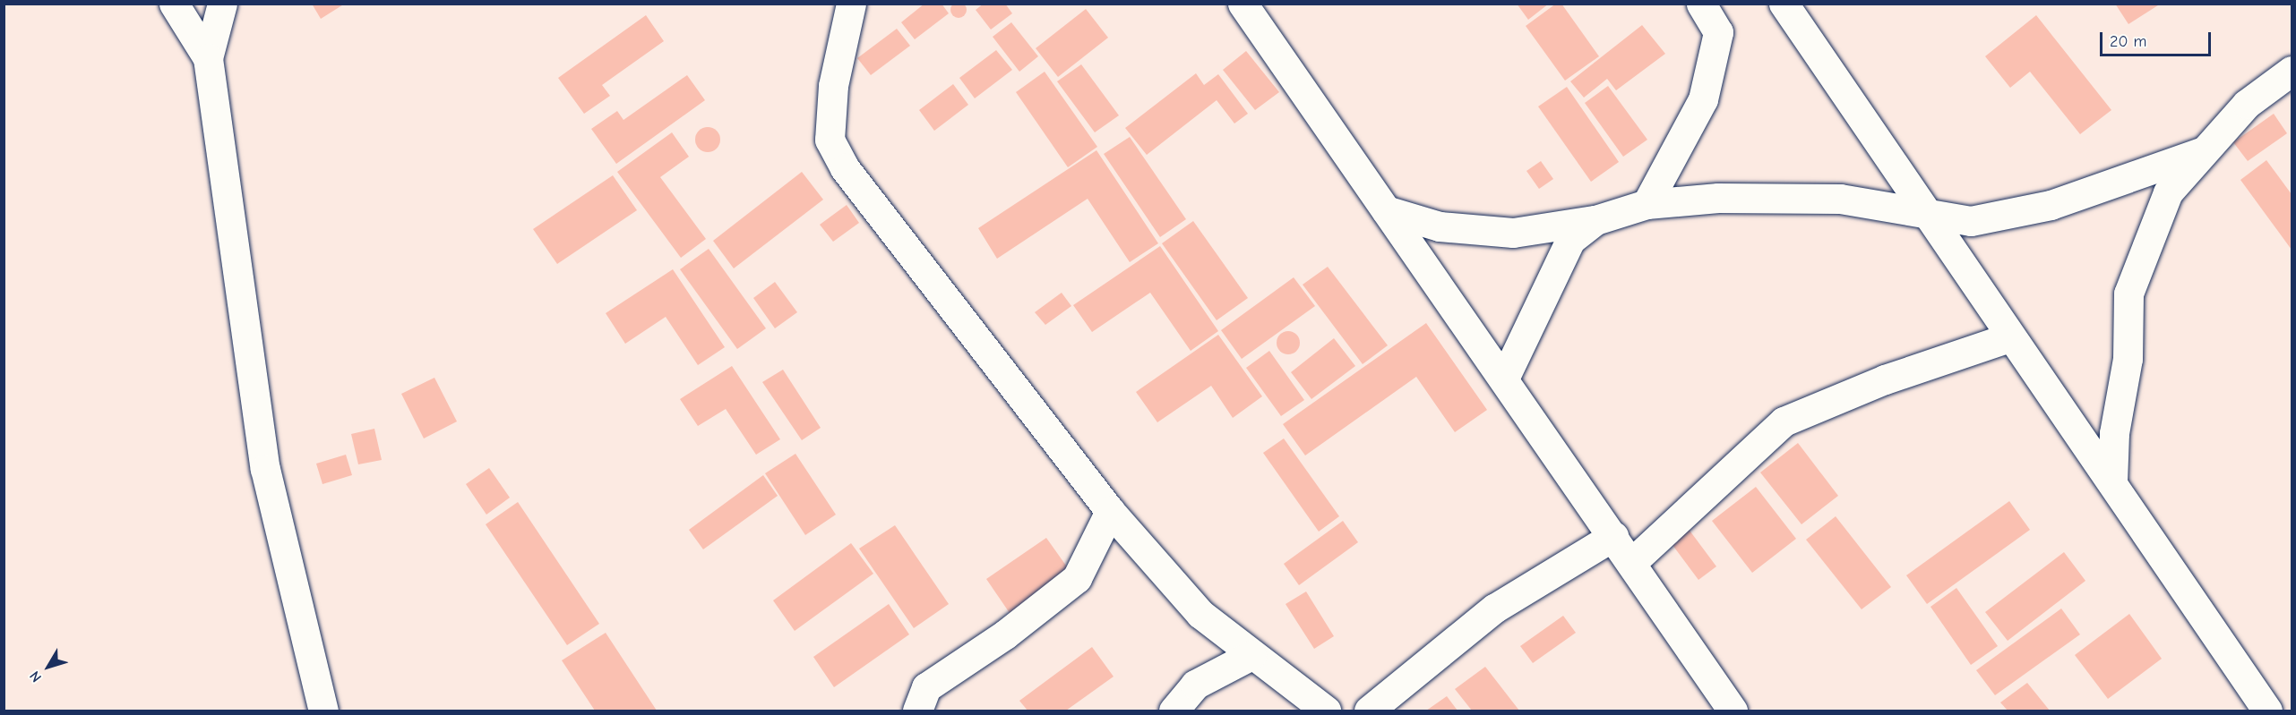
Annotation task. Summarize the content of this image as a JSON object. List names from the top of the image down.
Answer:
{
  "scale_bar": "20 m",
  "north": "bottom left"
}
